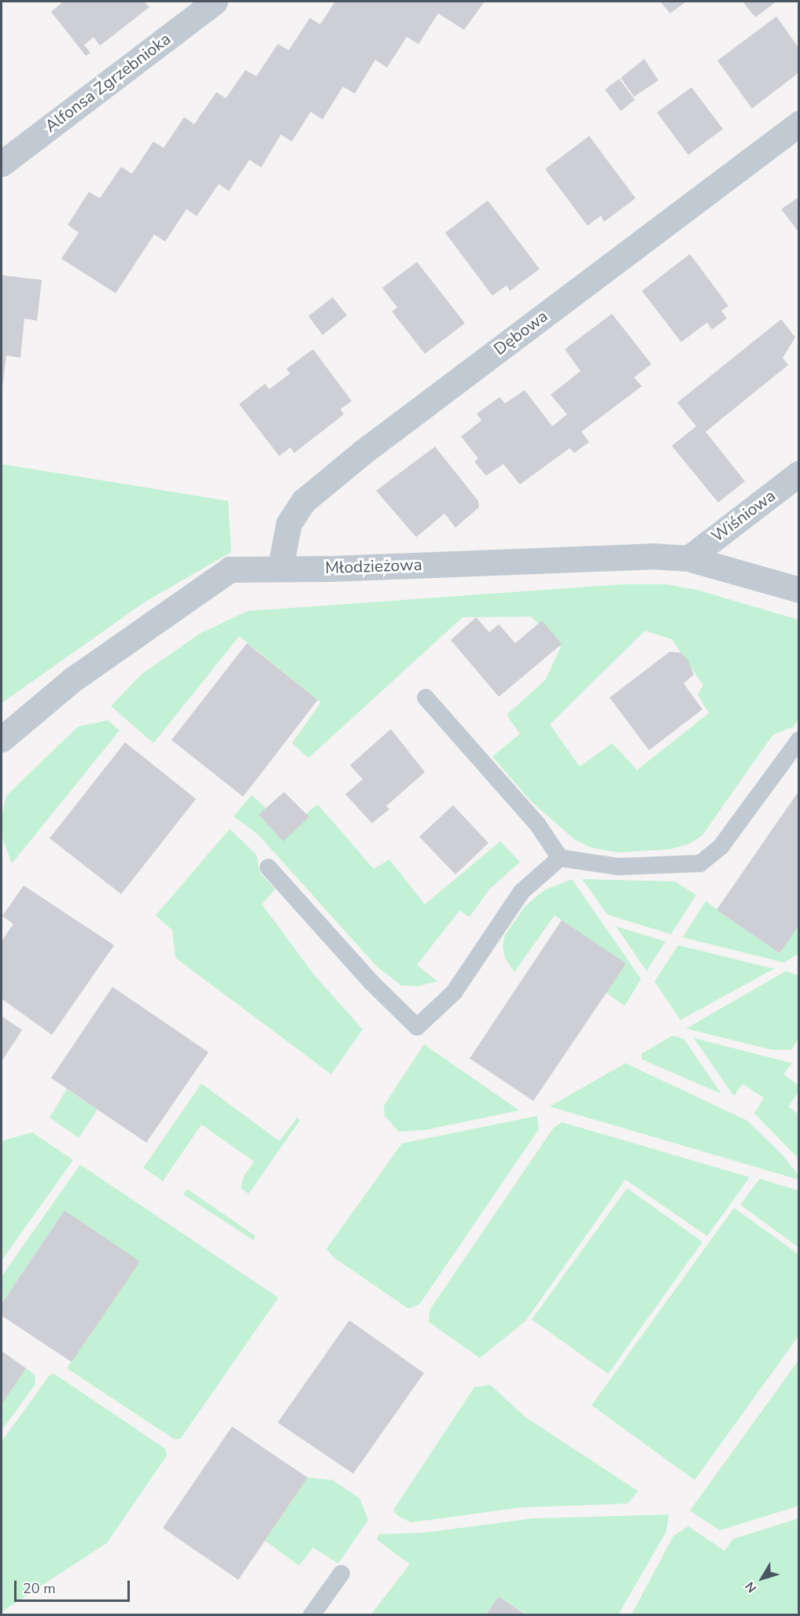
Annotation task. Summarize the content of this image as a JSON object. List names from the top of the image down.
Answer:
{
  "streets": {
    "street": [
      "Alfonsa Zgrzebnioka",
      "Dębowa",
      "Wiśniowa",
      "Młodzieżowa"
    ]
  },
  "crossings": [
    ["Dębowa", "Młodzieżowa"],
    ["Wiśniowa", "Młodzieżowa"]
  ],
  "scale_bar": "20 m",
  "north": "bottom left"
}
